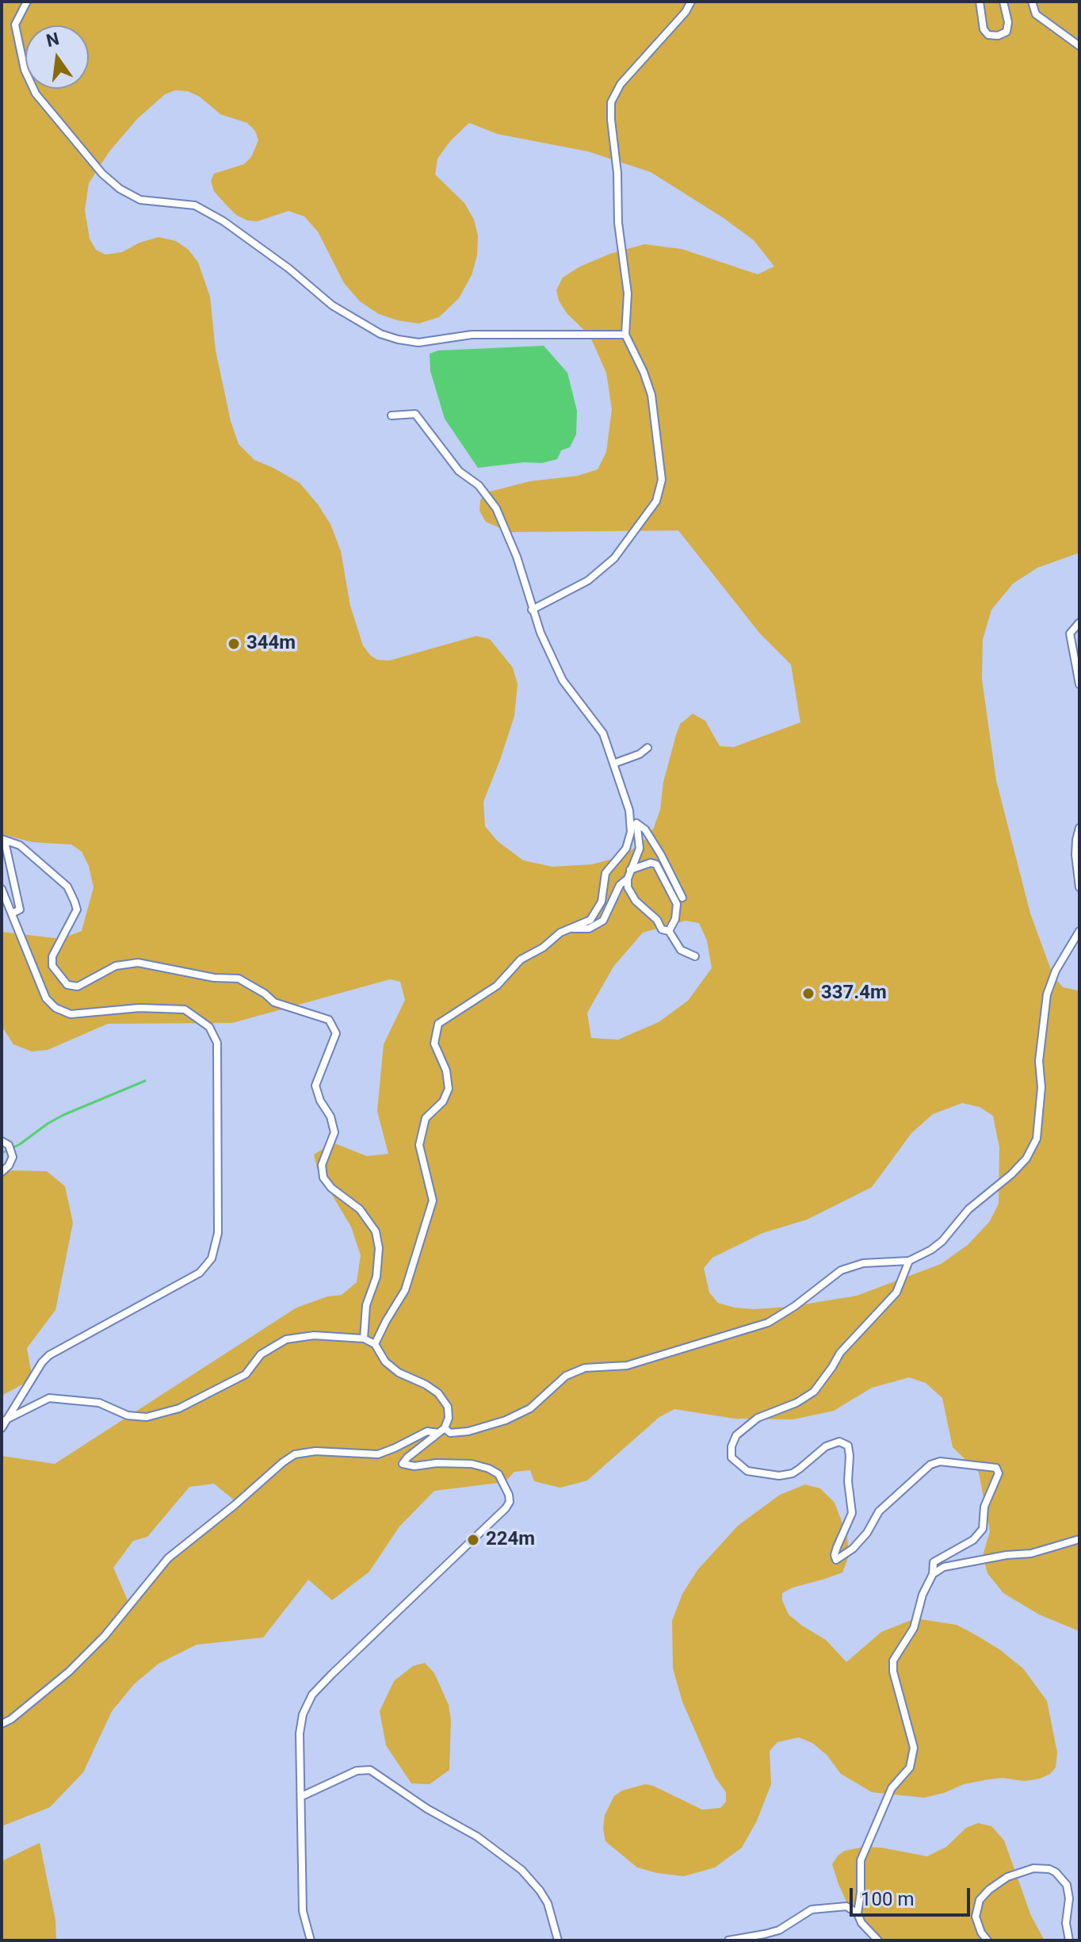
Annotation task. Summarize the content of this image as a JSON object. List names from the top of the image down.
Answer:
{
  "places": ["344m", "337.4m", "224m"],
  "scale_bar": "100 m",
  "north": "top"
}
